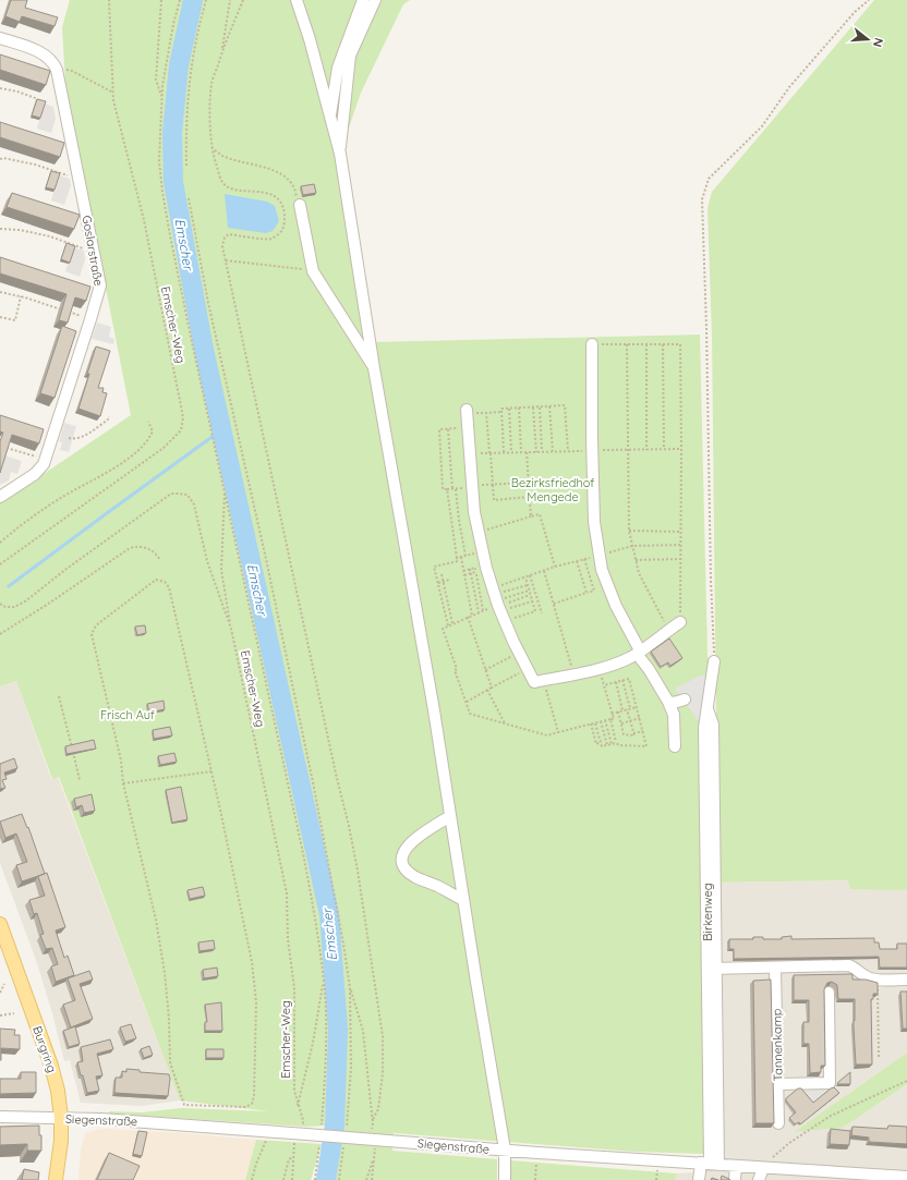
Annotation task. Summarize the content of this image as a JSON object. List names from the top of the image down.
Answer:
{
  "streets": {
    "main road": ["Burgring"],
    "street": [
      "Goslarstraße",
      "Birkenweg",
      "Tannenkamp",
      "Siegenstraße"
    ],
    "path": ["Emscher-Weg"]
  },
  "crossings": [
    ["Birkenweg", "Siegenstraße"],
    ["Burgring", "Siegenstraße"]
  ],
  "water": ["Emscher"],
  "parks": ["Bezirksfriedhof Mengede", "Frisch Auf"],
  "north": "right"
}
